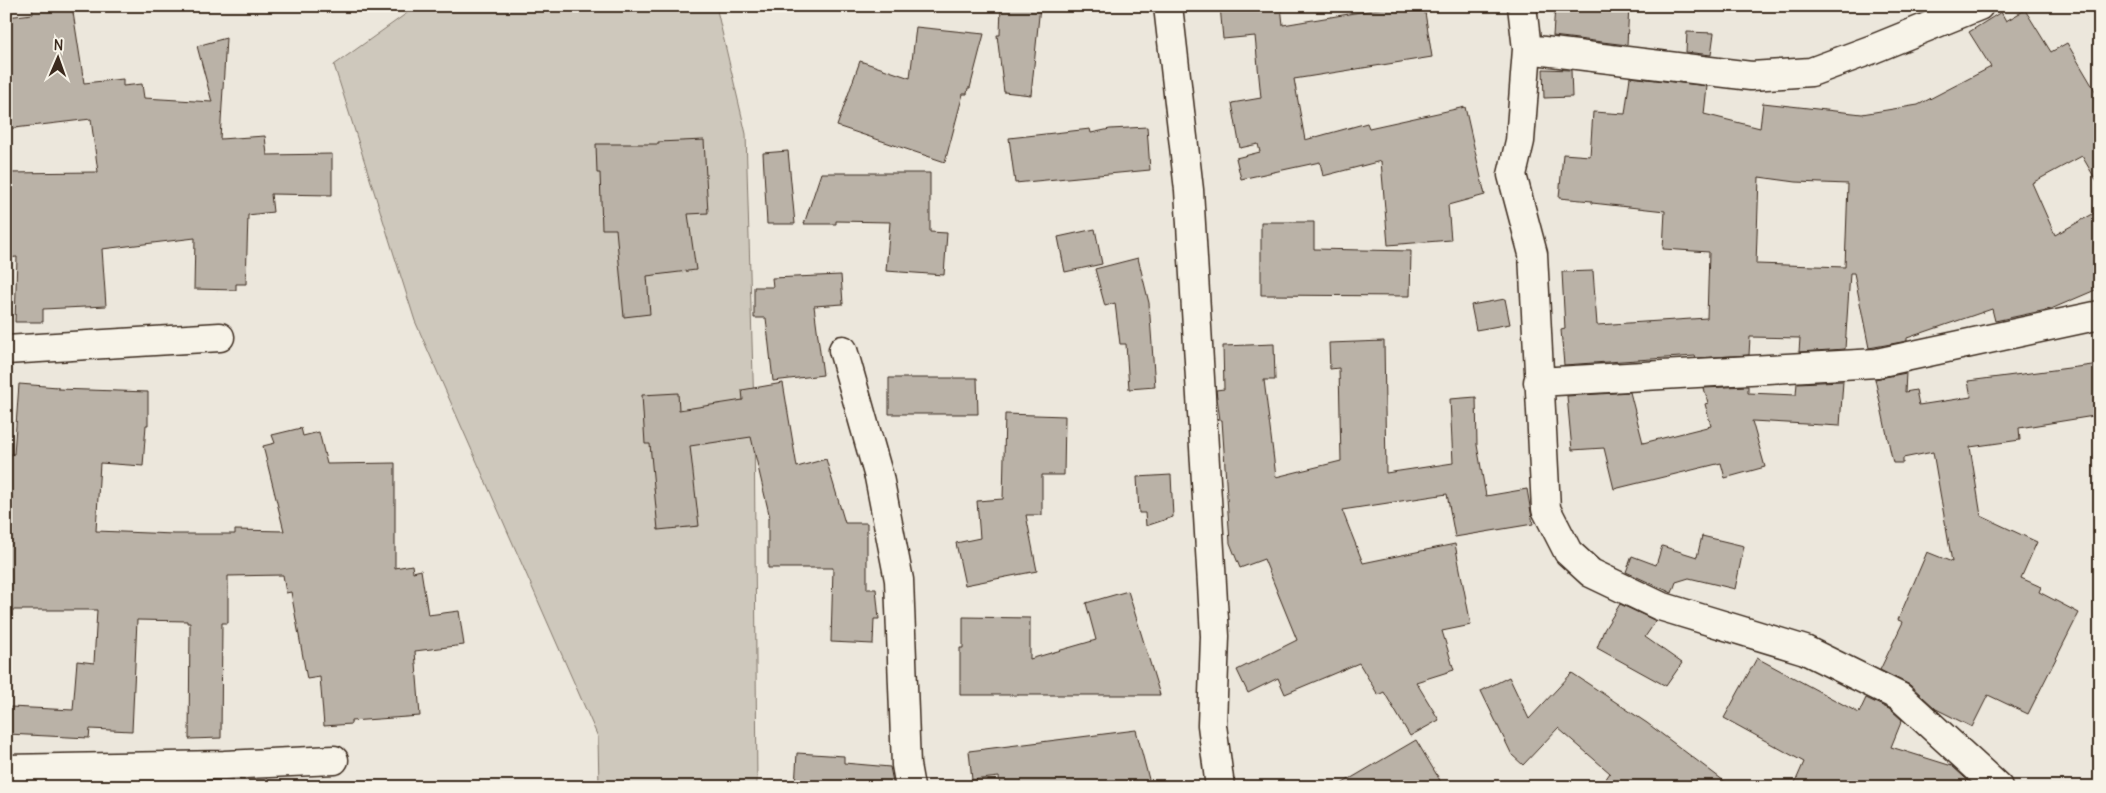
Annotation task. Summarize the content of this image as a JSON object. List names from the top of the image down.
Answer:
{
  "north": "top"
}
